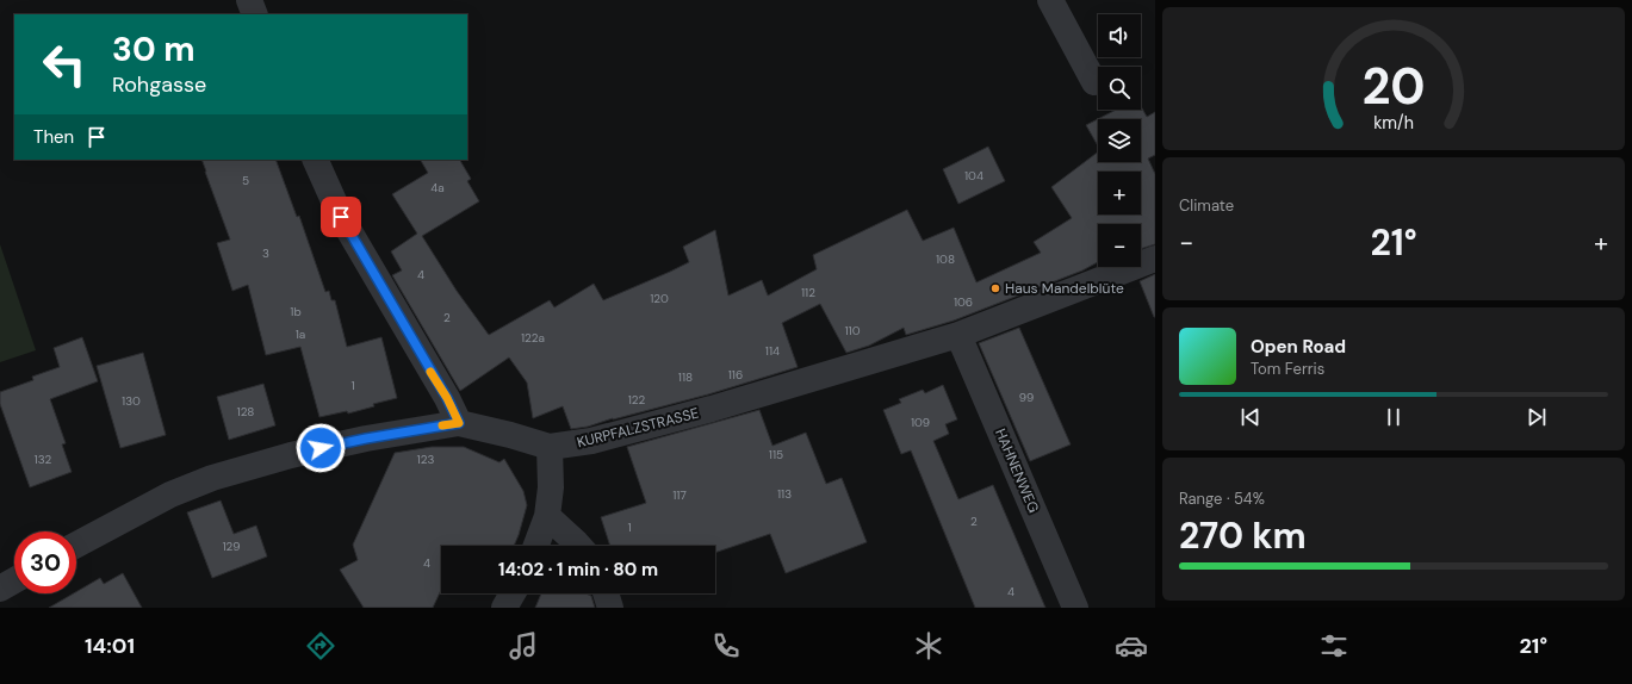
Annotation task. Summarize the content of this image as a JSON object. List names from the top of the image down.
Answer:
{
  "streets": {
    "street": ["KURPFALZSTRASSE", "HAHNENWEG"]
  },
  "crossings": [
    ["KURPFALZSTRASSE", "HAHNENWEG"]
  ],
  "places": ["Haus Mandelblüte"],
  "house_numbers": [
    "104",
    "5",
    "4a",
    "3",
    "108",
    "4",
    "112",
    "120",
    "106",
    "1b",
    "2",
    "110",
    "1a",
    "122a",
    "114",
    "116",
    "118",
    "1",
    "99",
    "122",
    "130",
    "128",
    "109",
    "115",
    "132",
    "123",
    "113",
    "117",
    "2",
    "1",
    "129",
    "4",
    "4"
  ],
  "page": {
    "map_buttons": ["+", "−"],
    "turn": ["30 m", "Rohgasse"],
    "then": "Then",
    "tile": [
      "Climate",
      ["Range · 54%", "270 km"]
    ],
    "heat": ["−", "21°", "+"],
    "song": ["Open Road", "Tom Ferris"],
    "limit": "30",
    "trip": "14:02 · 1 min · 80 m",
    "tabs": ["14:01", "21°"],
    "gauge": ["20", "km/h"]
  }
}
